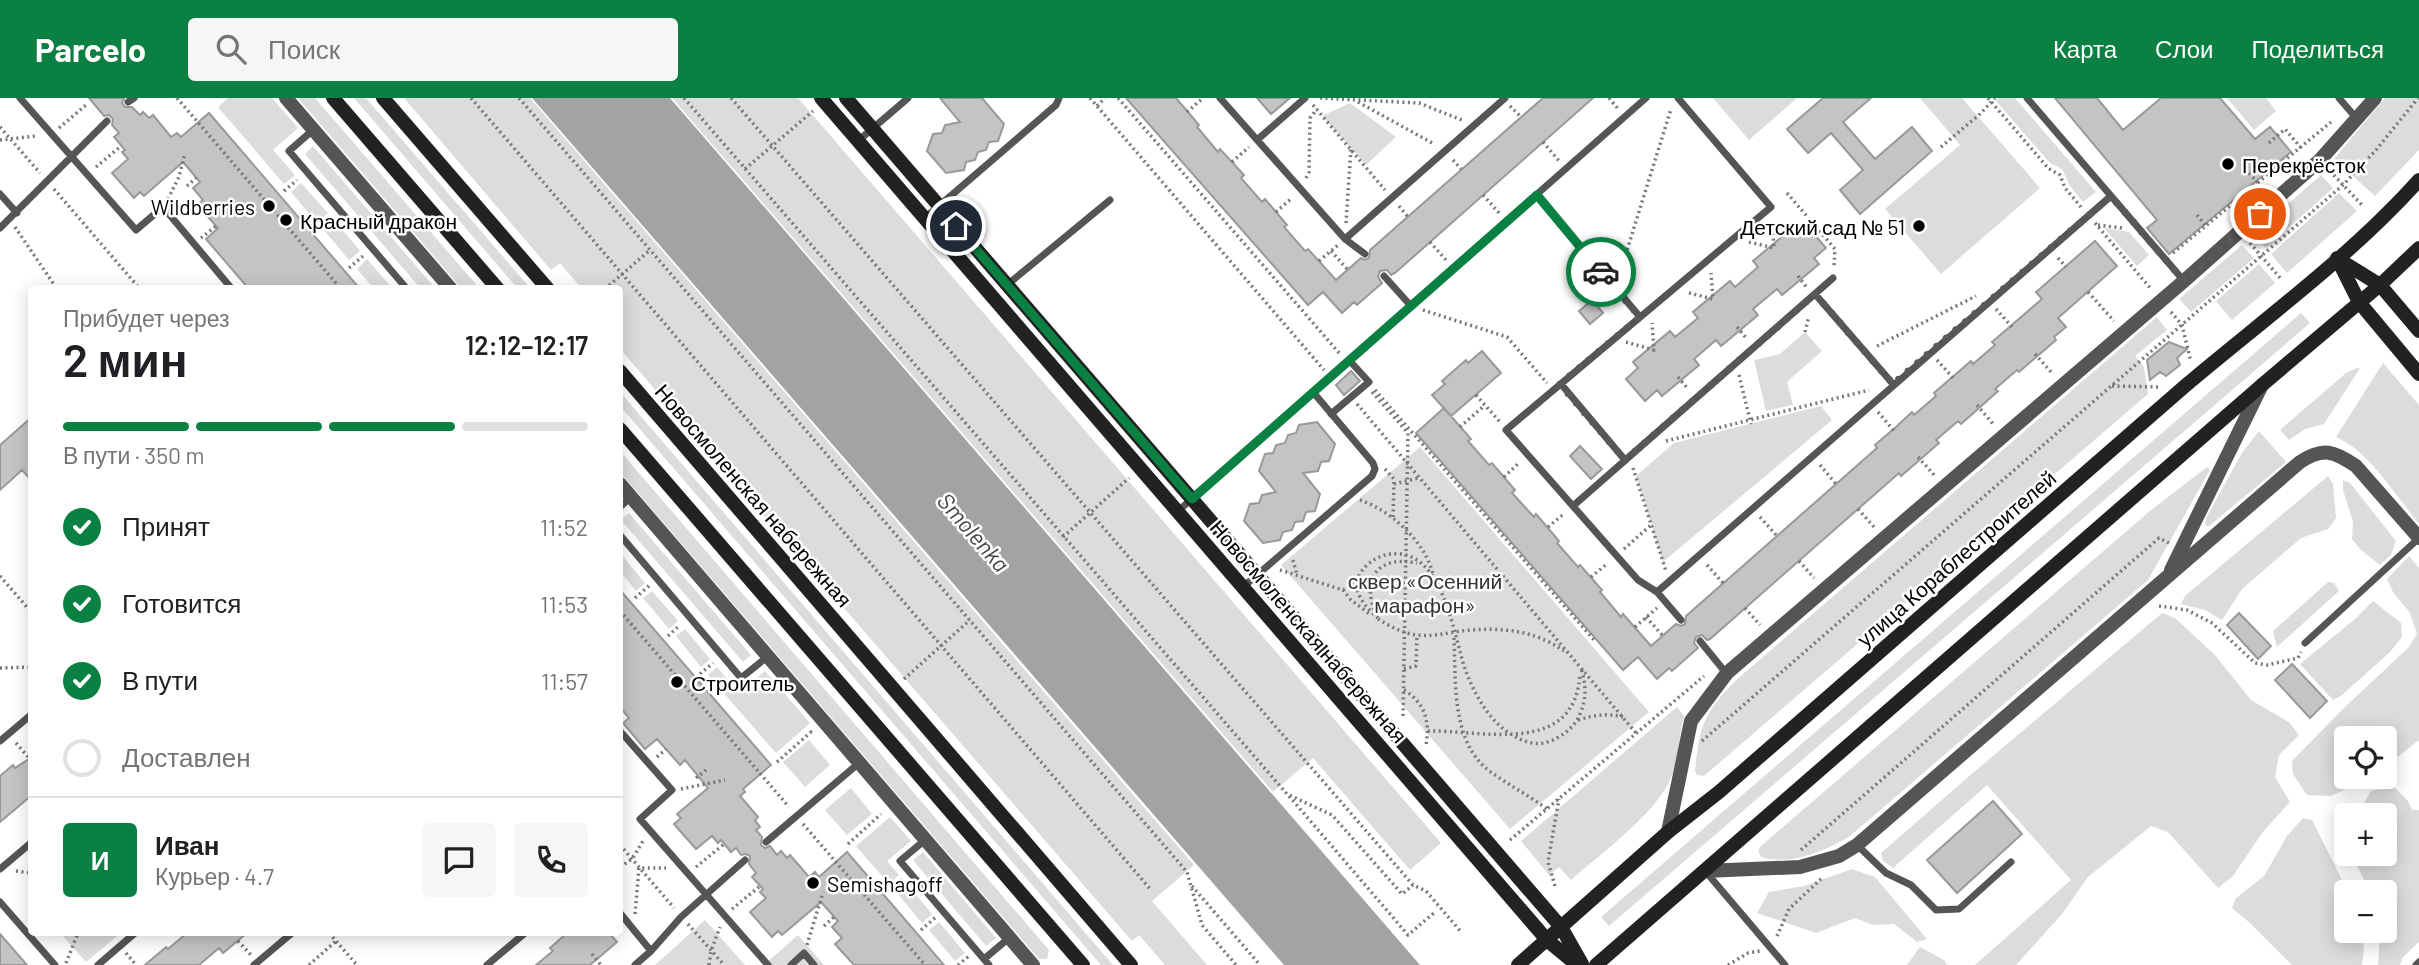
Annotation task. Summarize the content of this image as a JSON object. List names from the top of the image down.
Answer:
{
  "streets": {
    "street": ["Новосмоленская набережная", "улица Кораблестроителей"]
  },
  "crossings": [
    ["Новосмоленская набережная", "улица Кораблестроителей"]
  ],
  "water": ["Smolenka"],
  "parks": ["сквер «Осенний марафон»"],
  "places": [
    "Перекрёсток",
    "Wildberries",
    "Красный дракон",
    "Детский сад № 51",
    "Строитель",
    "Semishagoff"
  ],
  "page": {
    "header": "Parcelo",
    "search": "Поиск",
    "nav": ["Карта", "Слои", "Поделиться"],
    "heading": ["2 мин", "Прибудет через", "12:12–12:17"],
    "panel": ["Иван", "Курьер · 4.7"],
    "bar": "В пути · 350 m",
    "list": [
      ["Принят", "11:52"],
      ["Готовится", "11:53"],
      ["В пути", "11:57"],
      "Доставлен"
    ],
    "map_buttons": ["+", "−"],
    "round": "И"
  }
}
